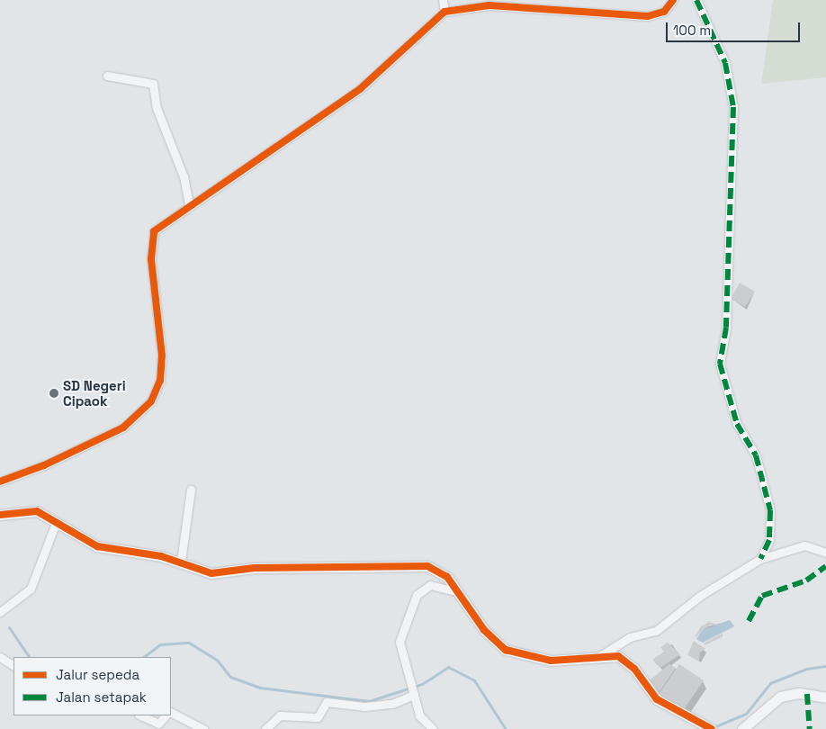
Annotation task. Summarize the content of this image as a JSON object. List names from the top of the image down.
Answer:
{
  "places": ["SD Negeri Cipaok"],
  "legend": ["Jalur sepeda", "Jalan setapak"],
  "scale_bar": "100 m"
}
